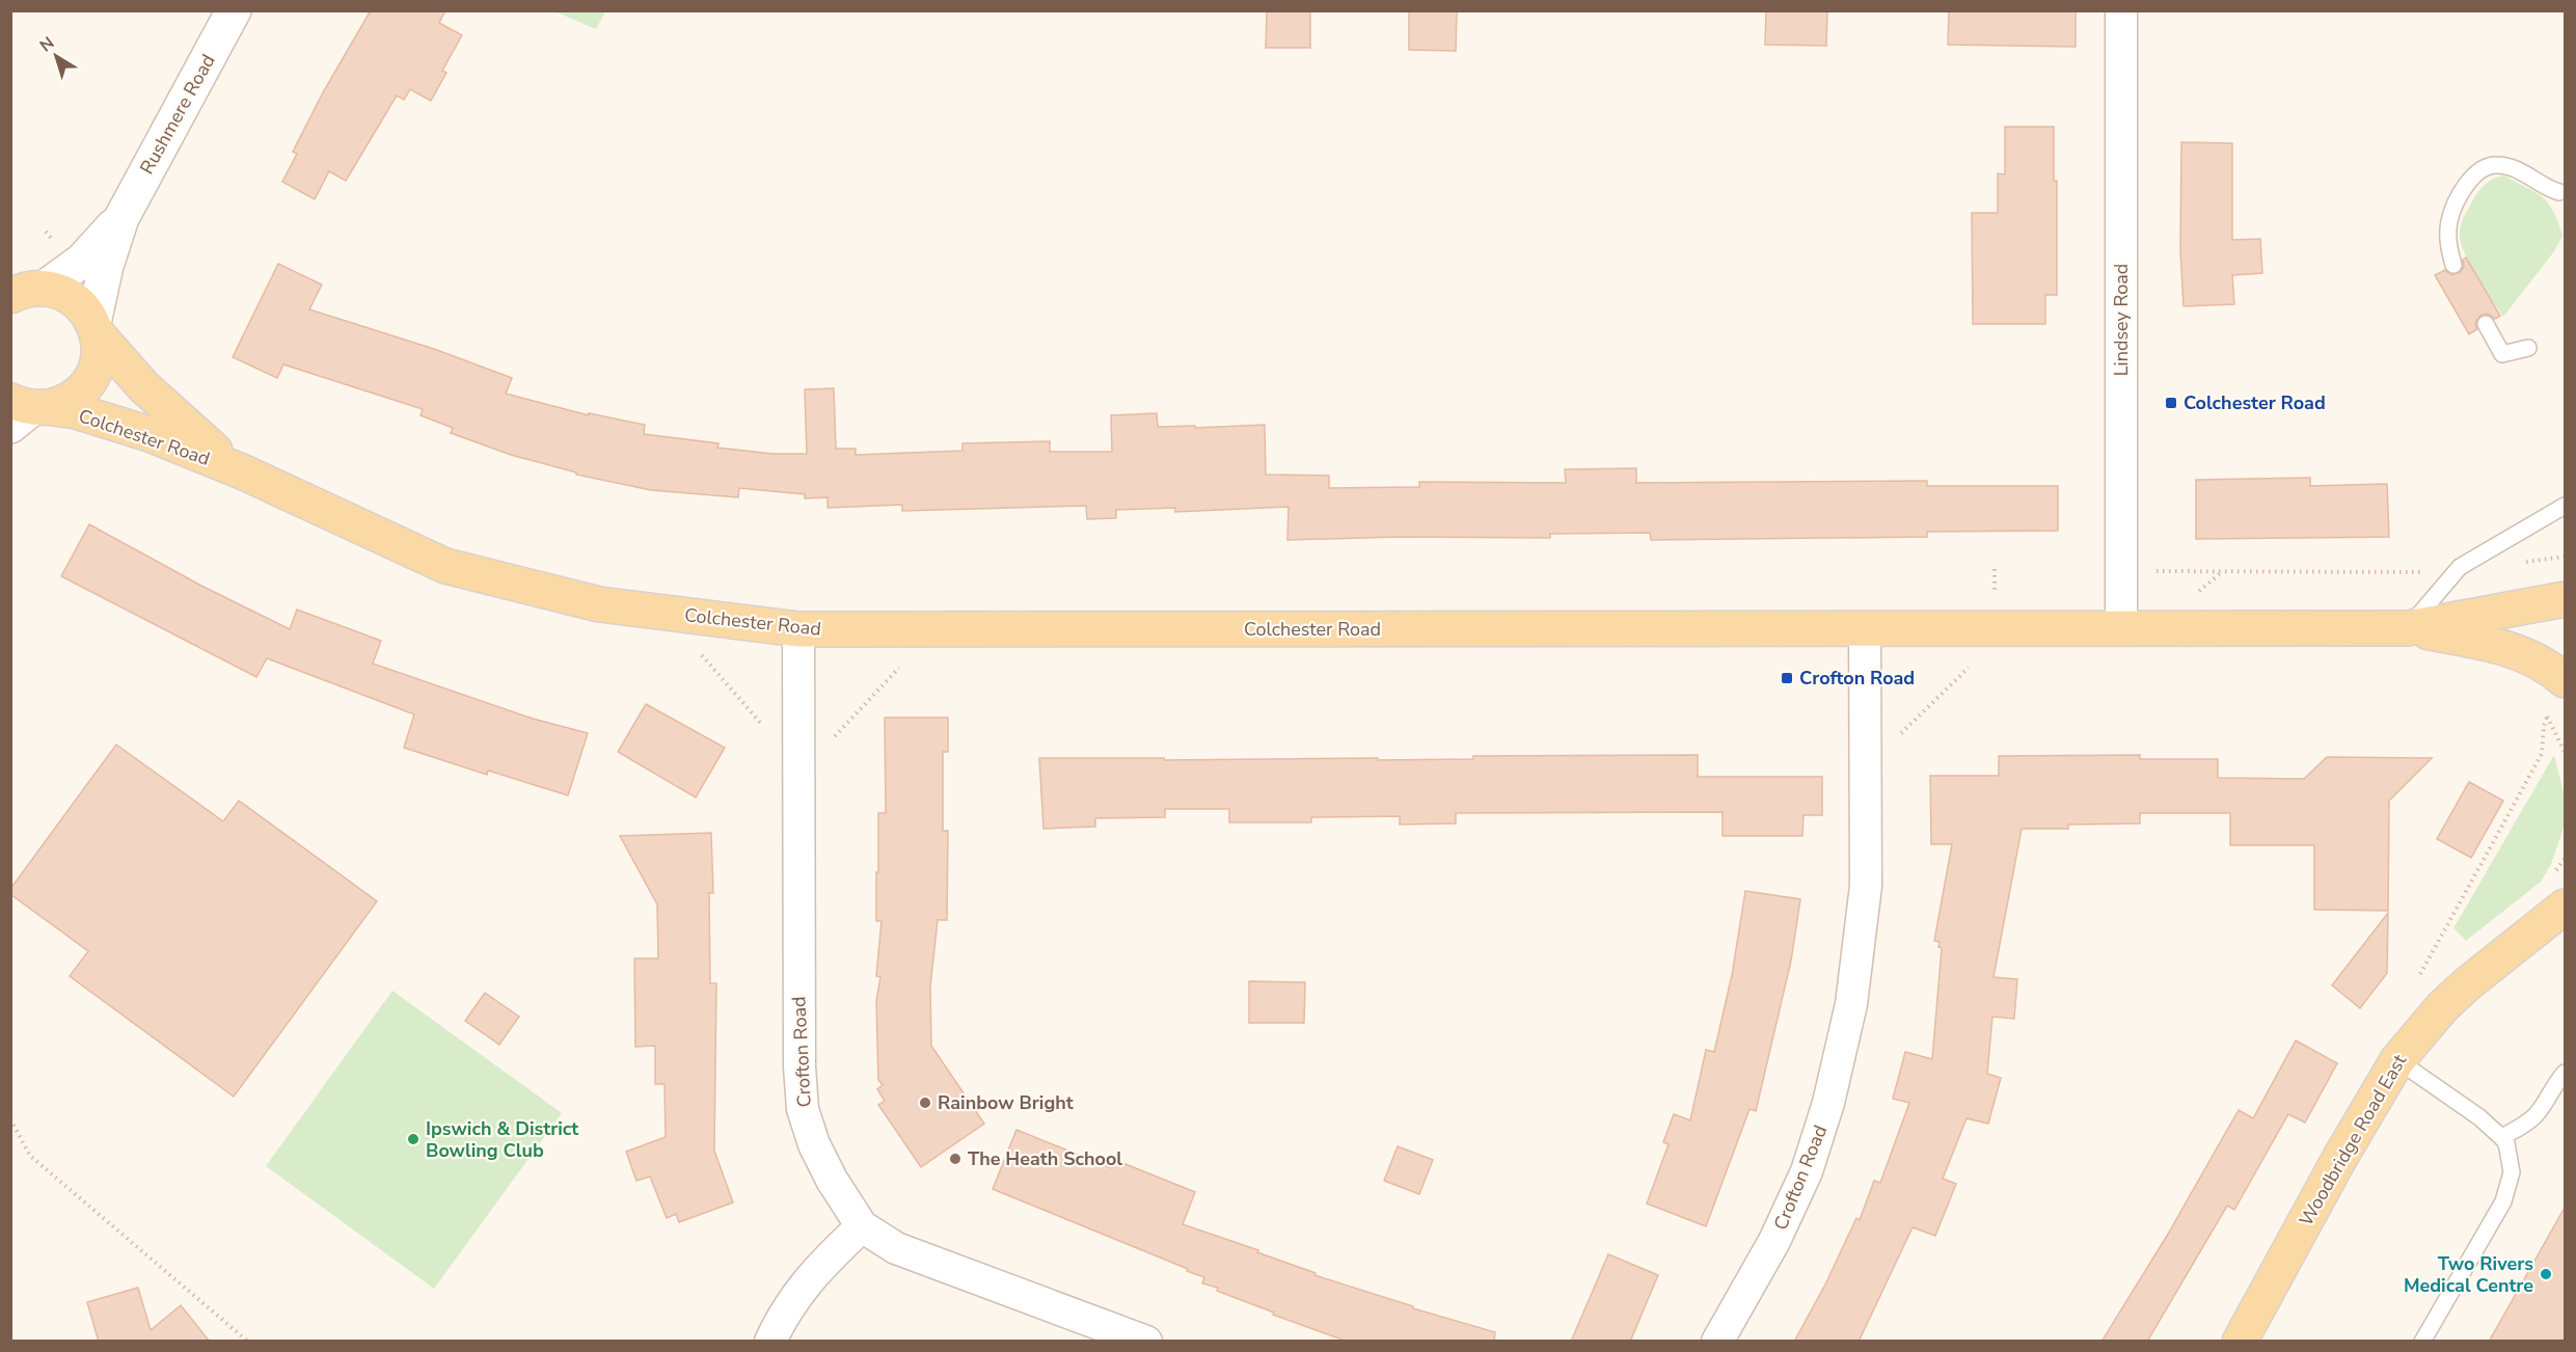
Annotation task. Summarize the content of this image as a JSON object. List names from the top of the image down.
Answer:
{
  "streets": {
    "main road": ["Colchester Road", "Woodbridge Road East"],
    "street": ["Rushmere Road", "Lindsey Road", "Crofton Road"]
  },
  "crossings": [
    ["Rushmere Road", "Colchester Road"],
    ["Lindsey Road", "Colchester Road"],
    ["Colchester Road", "Crofton Road"]
  ],
  "places": {
    "transit": ["Colchester Road", "Crofton Road"],
    "other": [
      "Rainbow Bright",
      "Ipswich & District Bowling Club",
      "The Heath School",
      "Two Rivers Medical Centre"
    ]
  },
  "north": "top left"
}
